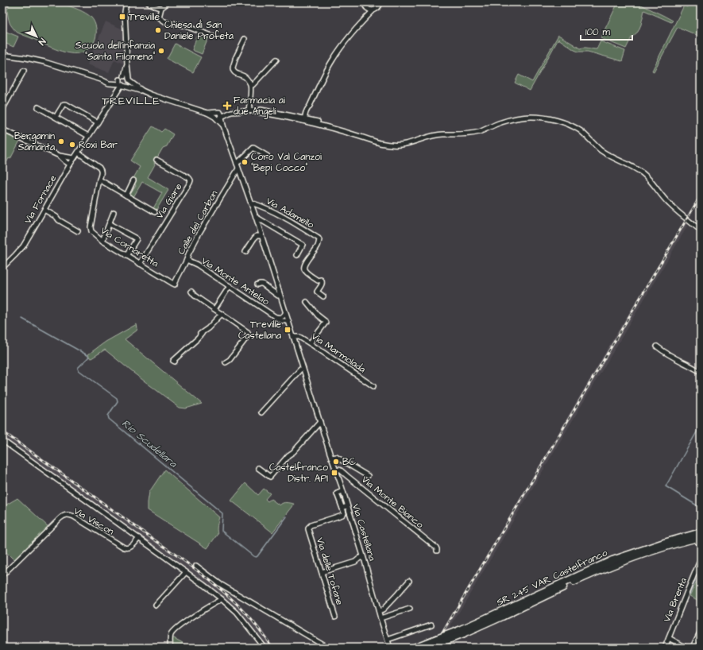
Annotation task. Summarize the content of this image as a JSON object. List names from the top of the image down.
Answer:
{
  "streets": {
    "highway": ["SR 245 VAR Castelfranco"],
    "street": [
      "Via Fornace",
      "Via Giare",
      "Via Adamello",
      "Calle del Carbon",
      "Via Cornaretta",
      "Via Monte Antelao",
      "Via Marmolada",
      "Via Monte Bianco",
      "Via Viscon",
      "Via Castellana",
      "Via delle Tofane",
      "Via Brenta"
    ]
  },
  "crossings": [
    ["Via Fornace", "Via Cornaretta"],
    ["Via Giare", "Via Cornaretta"],
    ["Via Adamello", "Via Castellana"],
    ["Calle del Carbon", "Via Cornaretta"],
    ["Calle del Carbon", "Via Monte Antelao"],
    ["Calle del Carbon", "Via Castellana"],
    ["Via Monte Antelao", "Via Castellana"],
    ["Via Marmolada", "Via Castellana"],
    ["Via Monte Bianco", "Via Castellana"]
  ],
  "districts": ["TREVILLE"],
  "water": ["Rio Scudellara"],
  "places": {
    "transit": ["Treville", "Treville Castellana", "Castelfranco Distr. API"],
    "other": [
      "Chiesa di San Daniele Profeta",
      "Scuola dell'infanzia \"Santa Filomena\"",
      "Bergamin Samanta",
      "Roxi Bar",
      "Coro Val Canzoi \"Bepi Cocco\"",
      "BC"
    ],
    "health": ["Farmacia ai due Angeli"]
  },
  "scale_bar": "100 m",
  "north": "bottom right"
}
